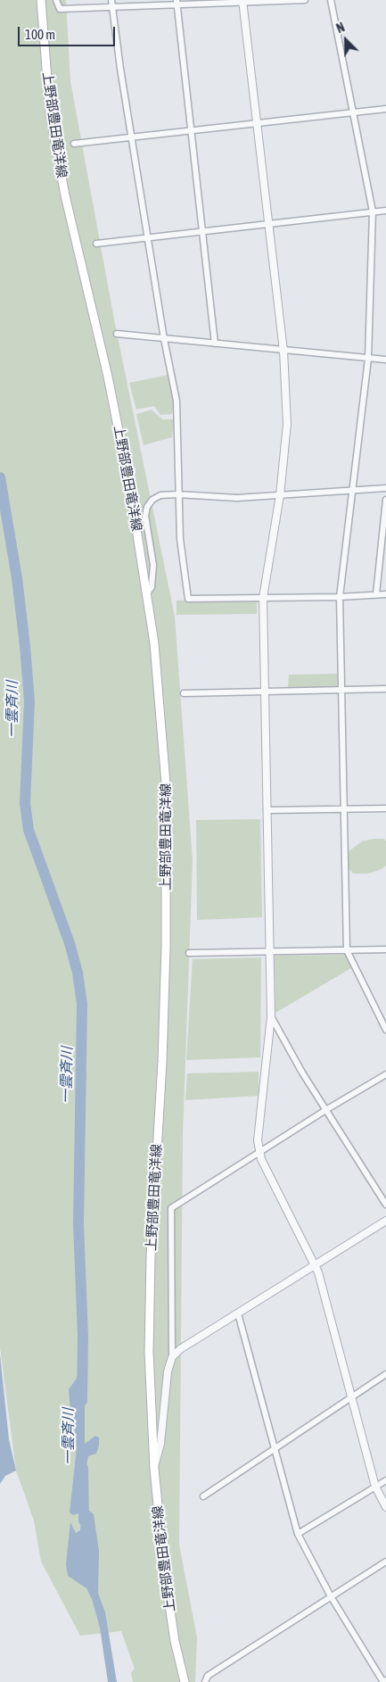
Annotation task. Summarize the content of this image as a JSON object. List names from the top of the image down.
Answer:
{
  "streets": {
    "main road": ["上野部豊田竜洋線"]
  },
  "water": ["一雲斉川"],
  "scale_bar": "100 m",
  "north": "top left"
}
